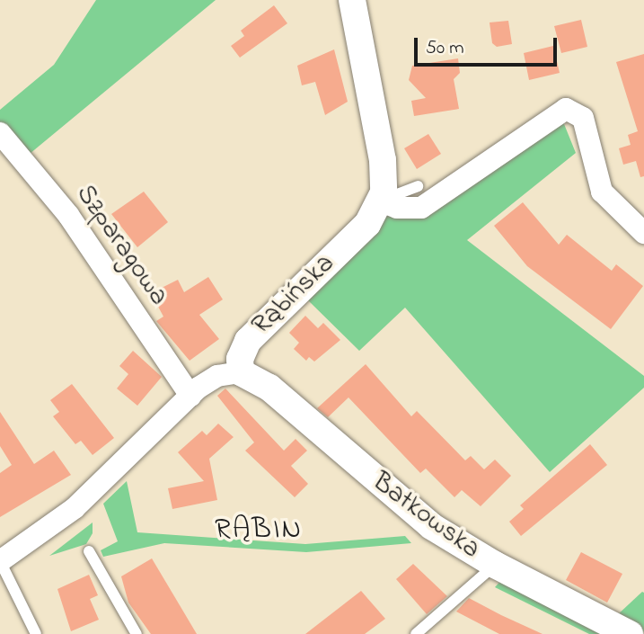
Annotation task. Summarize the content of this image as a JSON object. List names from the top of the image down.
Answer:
{
  "streets": {
    "street": ["Szparagowa", "Rąbińska", "Batkowska"]
  },
  "crossings": [
    ["Rąbińska", "Batkowska"]
  ],
  "districts": ["RĄBIN"],
  "scale_bar": "50 m"
}
